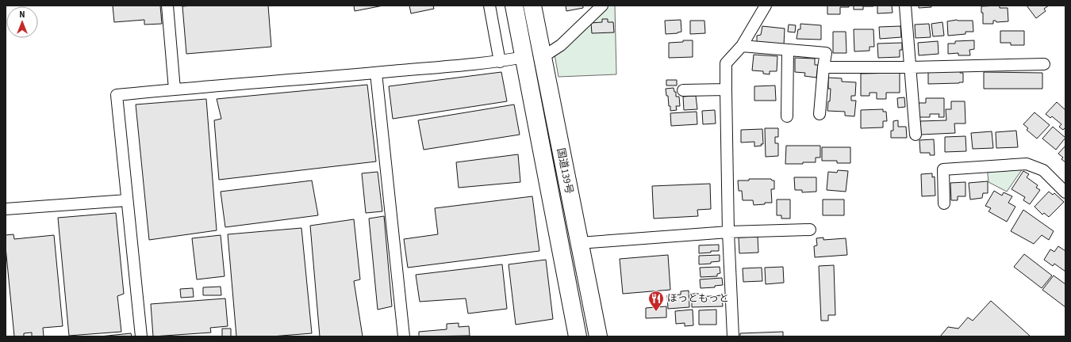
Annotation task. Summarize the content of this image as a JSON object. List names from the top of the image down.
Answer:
{
  "streets": {
    "highway": ["国道139号"]
  },
  "places": {
    "restaurant": ["ほっともっと"]
  },
  "north": "top"
}
